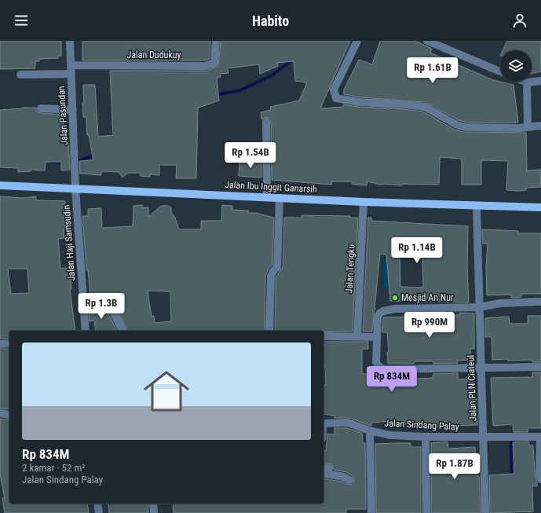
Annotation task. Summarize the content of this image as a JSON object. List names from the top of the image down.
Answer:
{
  "streets": {
    "main road": ["Jalan Ibu Inggit Ganarsih"],
    "street": [
      "Jalan Dudukuy",
      "Jalan Pasundan",
      "Jalan Haji Samsudin",
      "Jalan Tengku",
      "Jalan PLN Ciateul",
      "Jalan Sindang Palay"
    ]
  },
  "crossings": [
    ["Jalan Dudukuy", "Jalan Pasundan"],
    ["Jalan Pasundan", "Jalan Ibu Inggit Ganarsih"],
    ["Jalan Pasundan", "Jalan Haji Samsudin"],
    ["Jalan Ibu Inggit Ganarsih", "Jalan Haji Samsudin"],
    ["Jalan Ibu Inggit Ganarsih", "Jalan Tengku"],
    ["Jalan Ibu Inggit Ganarsih", "Jalan PLN Ciateul"],
    ["Jalan PLN Ciateul", "Jalan Sindang Palay"]
  ],
  "places": ["Mesjid An Nur"],
  "page": {
    "header": "Habito",
    "price": [
      "Rp 1.61B",
      "Rp 1.54B",
      "Rp 1.14B",
      "Rp 1.3B",
      "Rp 990M",
      "Rp 834M",
      "Rp 1.87B"
    ],
    "list": [
      {
        "name": "Rp 834M",
        "note": "2 kamar · 52 m² · Jalan Sindang Palay"
      }
    ]
  }
}
